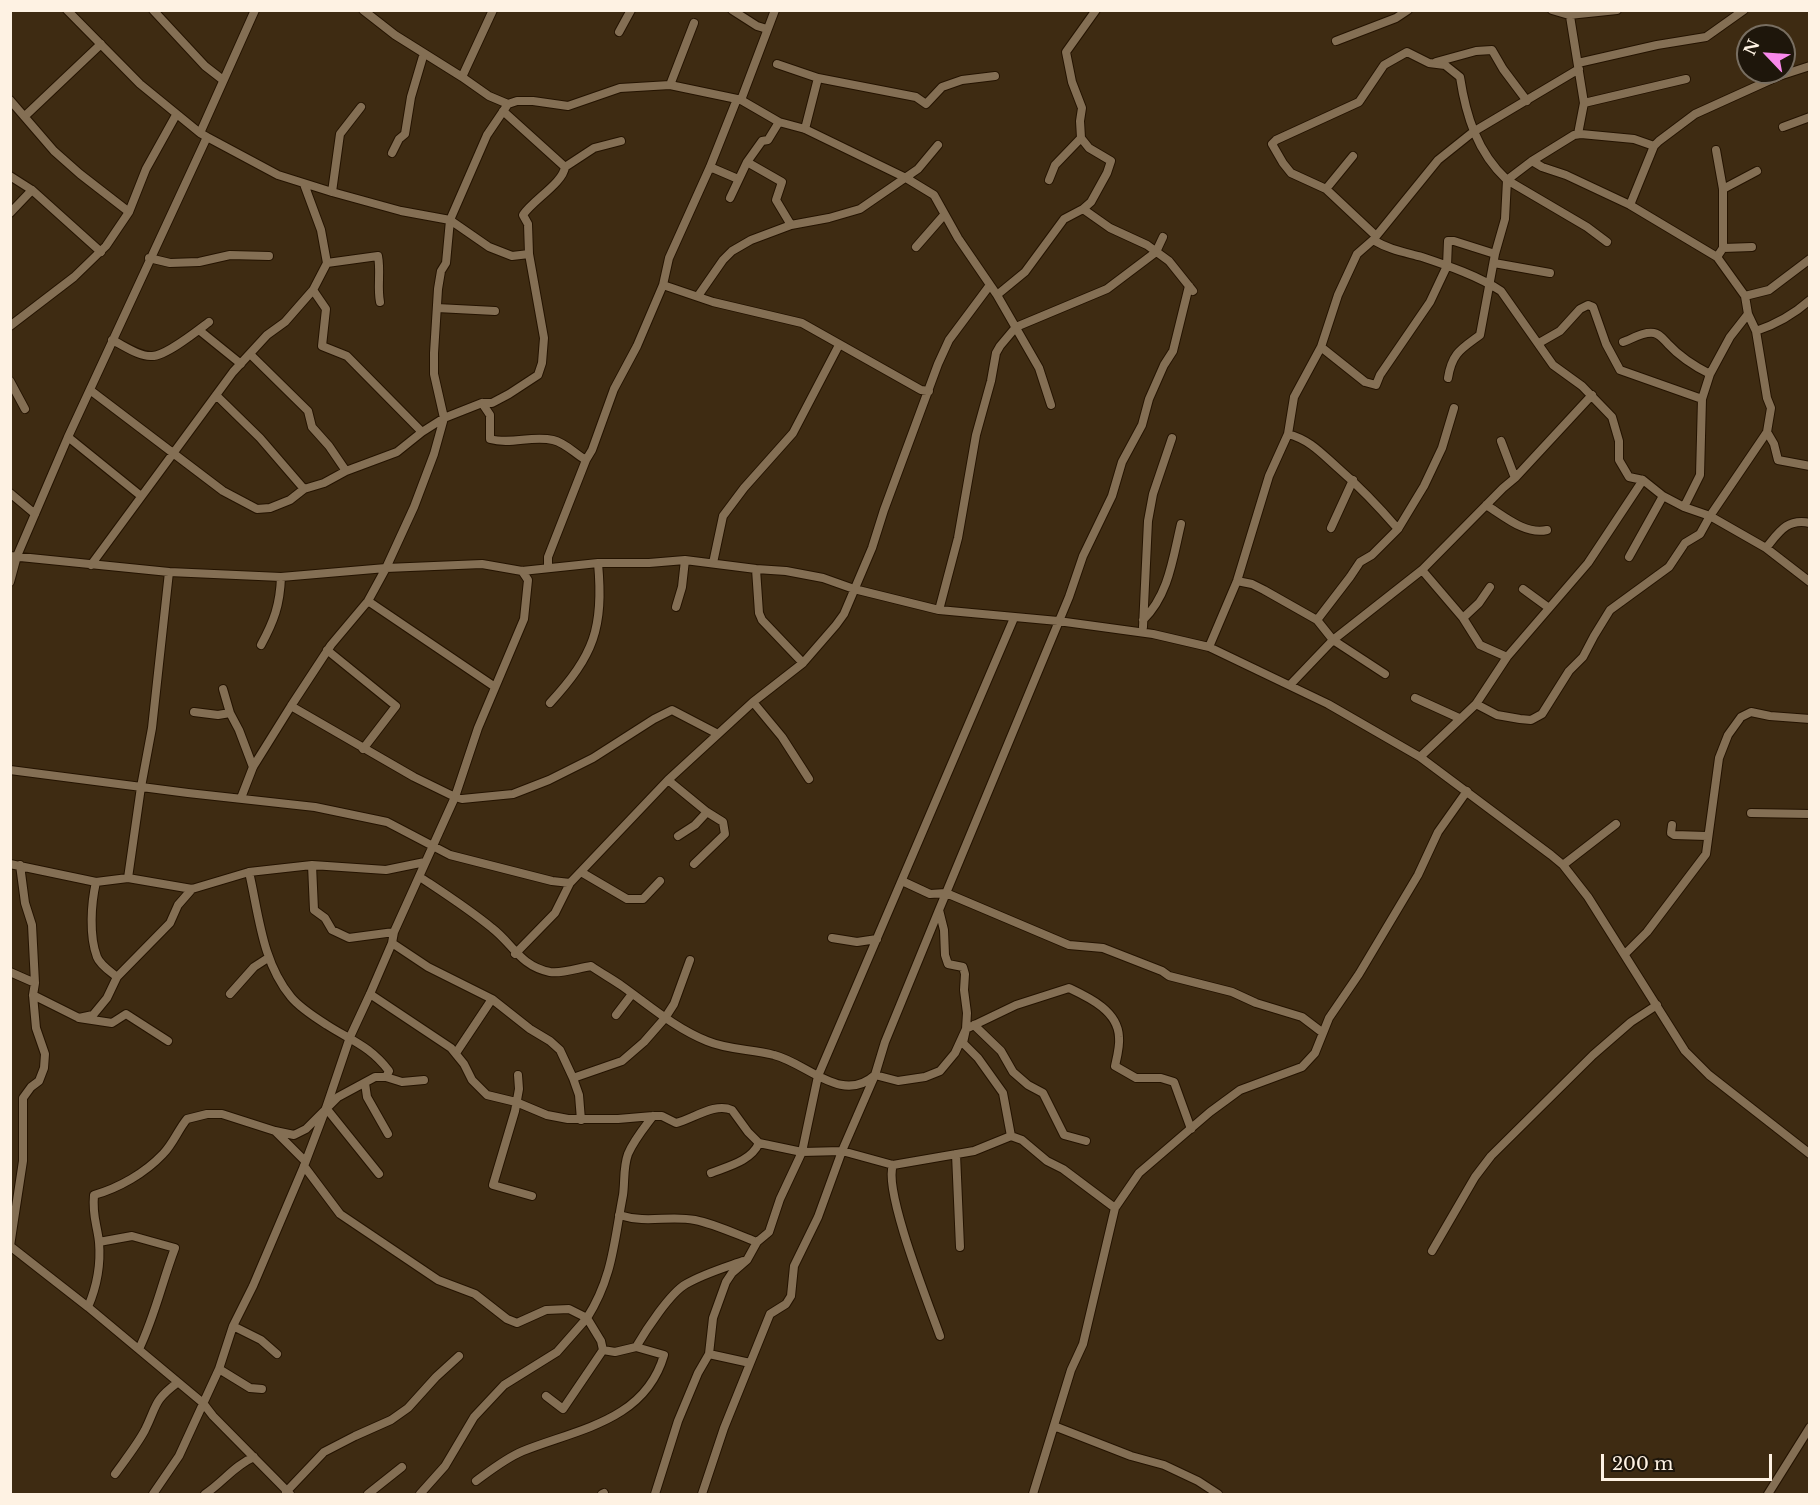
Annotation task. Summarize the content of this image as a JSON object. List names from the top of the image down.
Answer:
{
  "scale_bar": "200 m",
  "north": "top left"
}
